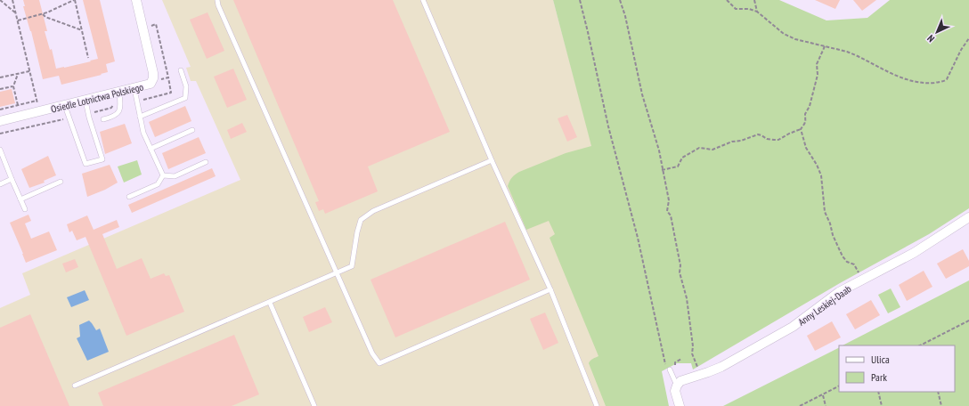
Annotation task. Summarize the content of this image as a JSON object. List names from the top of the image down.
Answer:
{
  "streets": {
    "street": ["Osiedle Lotnictwa Polskiego", "Anny Leskiej-Daab"]
  },
  "legend": ["Ulica", "Park"],
  "north": "bottom left"
}
